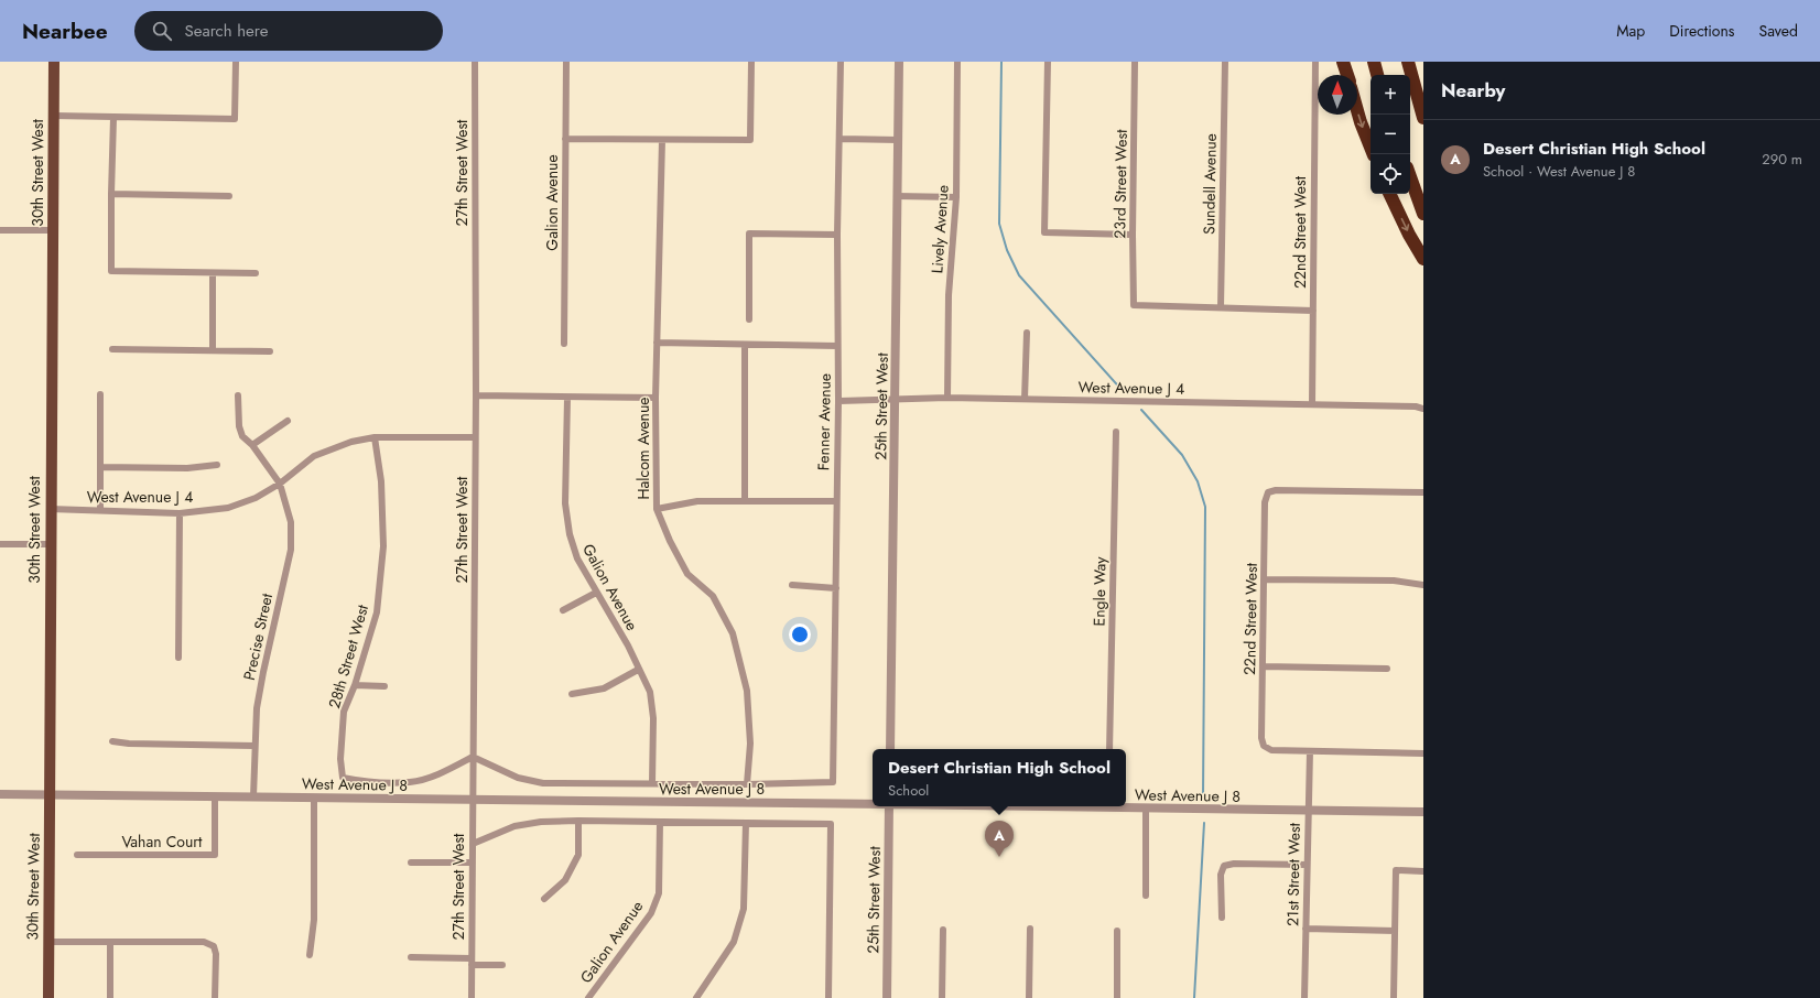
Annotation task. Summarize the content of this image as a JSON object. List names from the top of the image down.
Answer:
{
  "streets": {
    "main road": ["30th Street West"],
    "street": [
      "27th Street West",
      "23rd Street West",
      "Sundell Avenue",
      "Galion Avenue",
      "Lively Avenue",
      "22nd Street West",
      "West Avenue J 4",
      "25th Street West",
      "Fenner Avenue",
      "Halcom Avenue",
      "Engle Way",
      "Precise Street",
      "28th Street West",
      "West Avenue J 8",
      "Vahan Court",
      "21st Street West"
    ]
  },
  "crossings": [
    ["30th Street West", "West Avenue J 4"],
    ["30th Street West", "West Avenue J 8"],
    ["27th Street West", "West Avenue J 4"],
    ["27th Street West", "28th Street West"],
    ["27th Street West", "West Avenue J 8"],
    ["23rd Street West", "Sundell Avenue"],
    ["Lively Avenue", "West Avenue J 4"],
    ["22nd Street West", "West Avenue J 4"],
    ["22nd Street West", "21st Street West"],
    ["West Avenue J 4", "25th Street West"],
    ["West Avenue J 4", "Fenner Avenue"],
    ["West Avenue J 4", "Precise Street"],
    ["West Avenue J 4", "28th Street West"],
    ["Fenner Avenue", "Halcom Avenue"],
    ["Precise Street", "West Avenue J 8"],
    ["West Avenue J 8", "Vahan Court"],
    ["West Avenue J 8", "21st Street West"]
  ],
  "north": "top",
  "page": {
    "header": "Nearbee",
    "search": "Search here",
    "nav": ["Map", "Directions", "Saved"],
    "heading": "Nearby",
    "map_buttons": ["+", "−"],
    "list": [
      {
        "mark": "A",
        "name": "Desert Christian High School",
        "note": "School · West Avenue J 8",
        "value": "290 m"
      }
    ],
    "popup": ["Desert Christian High School", "School"],
    "pins": "A"
  }
}
